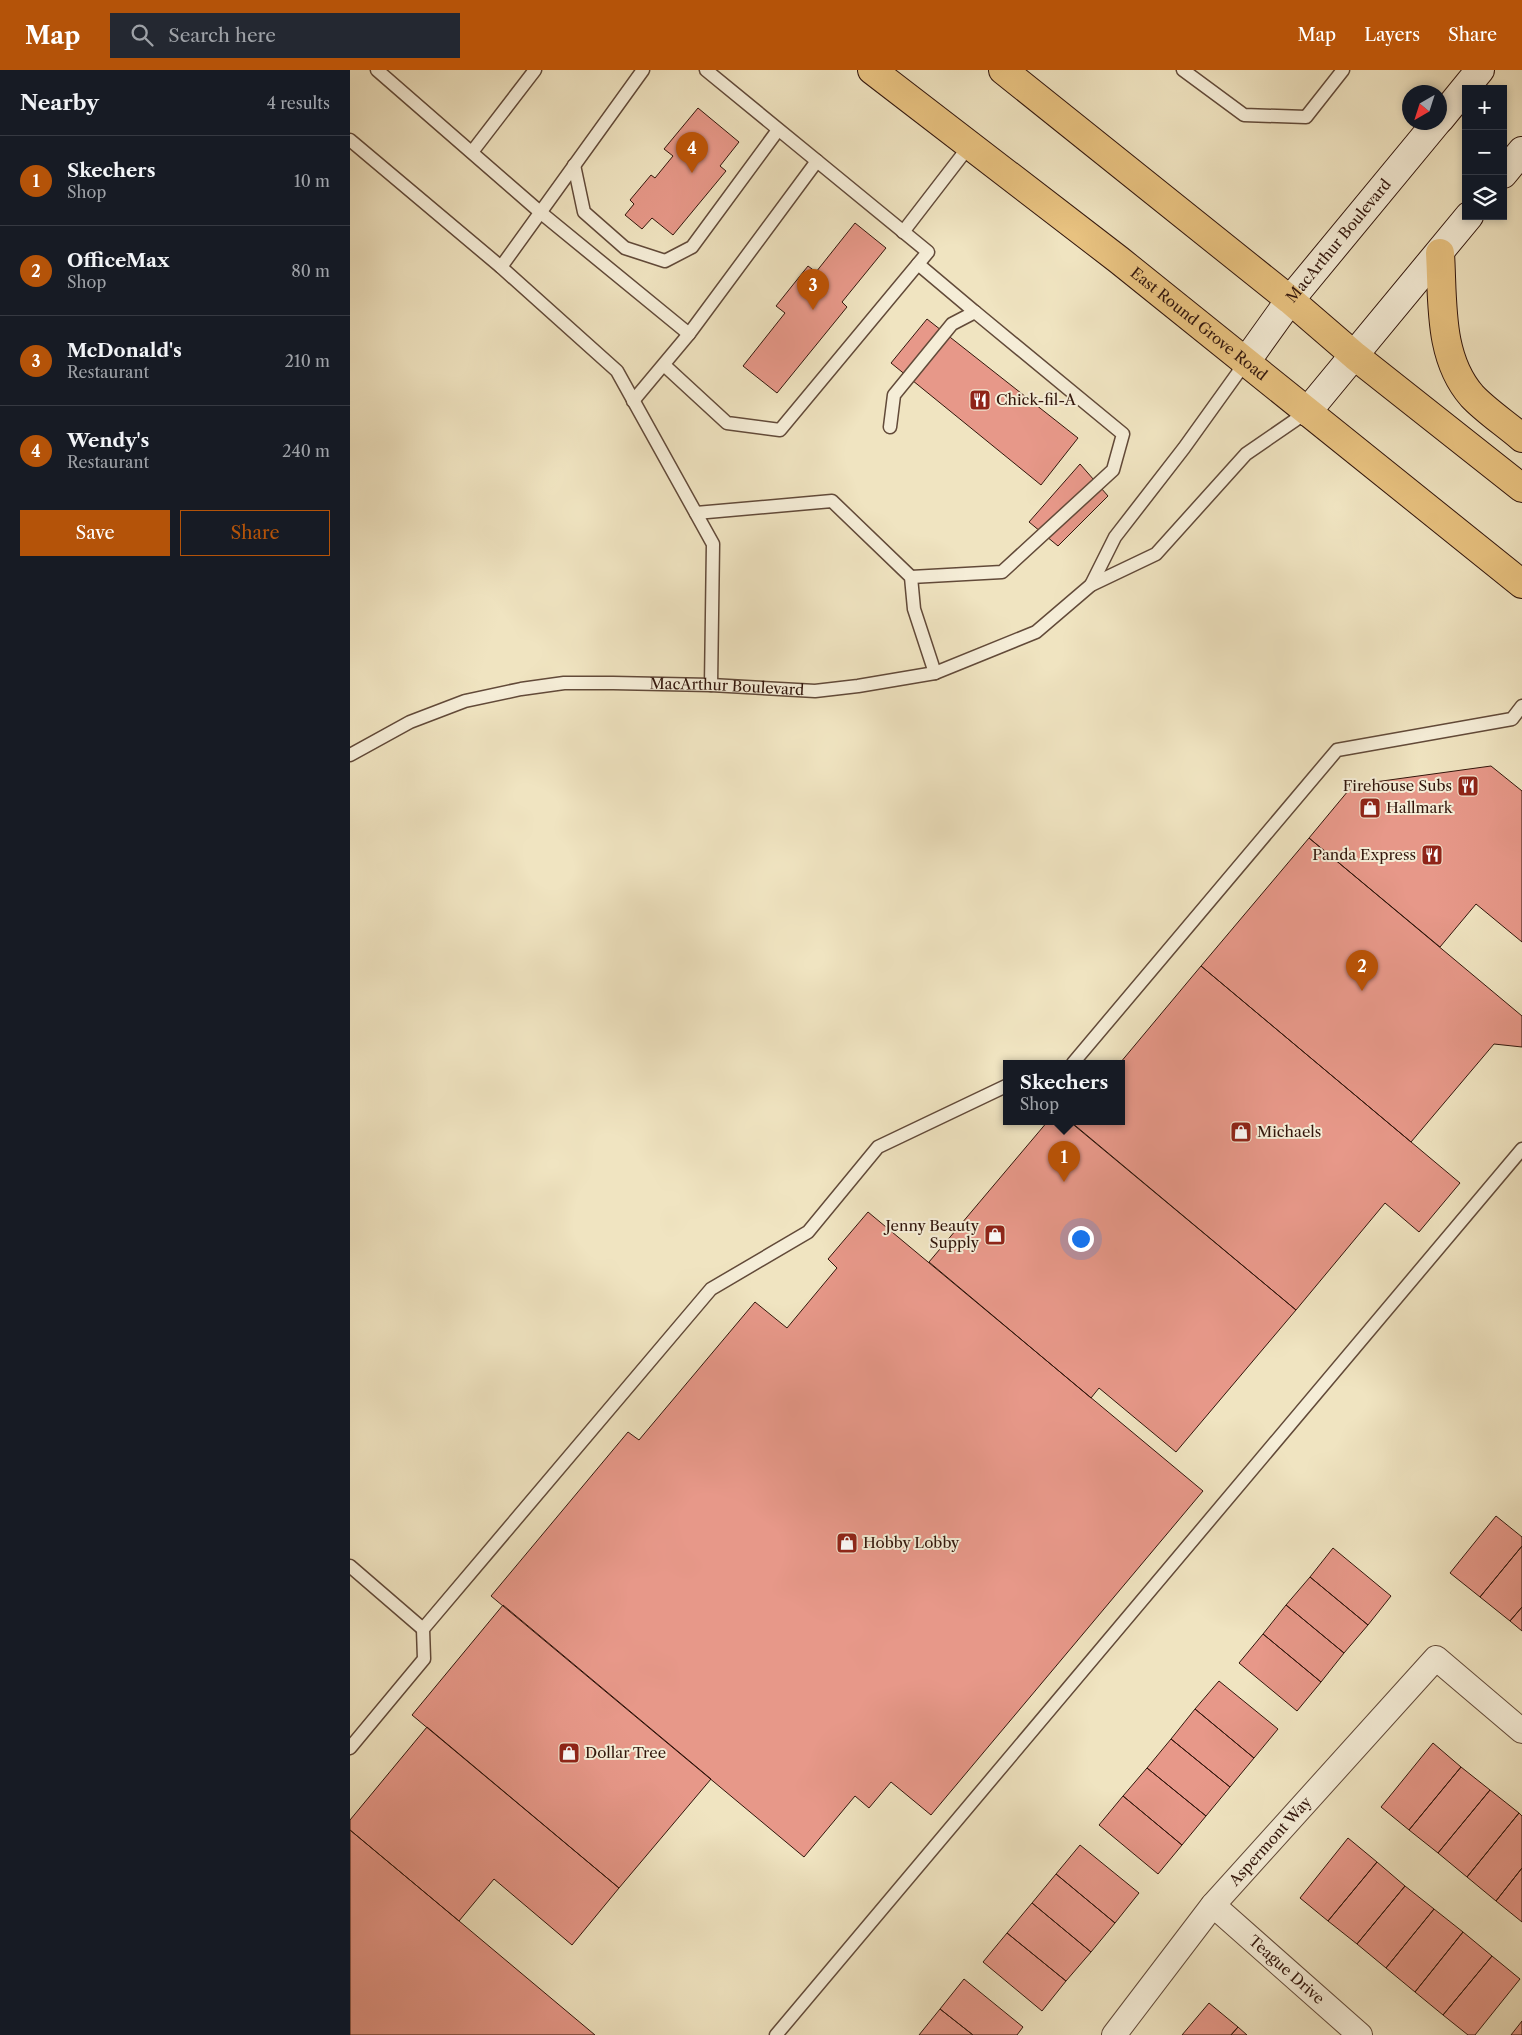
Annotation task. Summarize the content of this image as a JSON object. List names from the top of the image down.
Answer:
{
  "streets": {
    "main road": ["MacArthur Boulevard", "East Round Grove Road"],
    "street": ["Aspermont Way", "Teague Drive"]
  },
  "crossings": [
    ["MacArthur Boulevard", "East Round Grove Road"],
    ["Aspermont Way", "Teague Drive"]
  ],
  "places": {
    "restaurant": ["Chick-fil-A", "Firehouse Subs", "Panda Express"],
    "shop": [
      "Hallmark",
      "Michaels",
      "Jenny Beauty Supply",
      "Hobby Lobby",
      "Dollar Tree"
    ]
  },
  "north": "bottom left",
  "page": {
    "header": "Map",
    "search": "Search here",
    "nav": ["Map", "Layers", "Share"],
    "heading": ["Nearby", "4 results"],
    "map_buttons": ["+", "−"],
    "pins": [
      "4",
      "3",
      "2",
      "1"
    ],
    "list": [
      {
        "mark": "1",
        "name": "Skechers",
        "note": "Shop",
        "value": "10 m"
      },
      {
        "mark": "2",
        "name": "OfficeMax",
        "note": "Shop",
        "value": "80 m"
      },
      {
        "mark": "3",
        "name": "McDonald's",
        "note": "Restaurant",
        "value": "210 m"
      },
      {
        "mark": "4",
        "name": "Wendy's",
        "note": "Restaurant",
        "value": "240 m"
      }
    ],
    "buttons": ["Save", "Share"],
    "popup": ["Skechers", "Shop"]
  }
}
